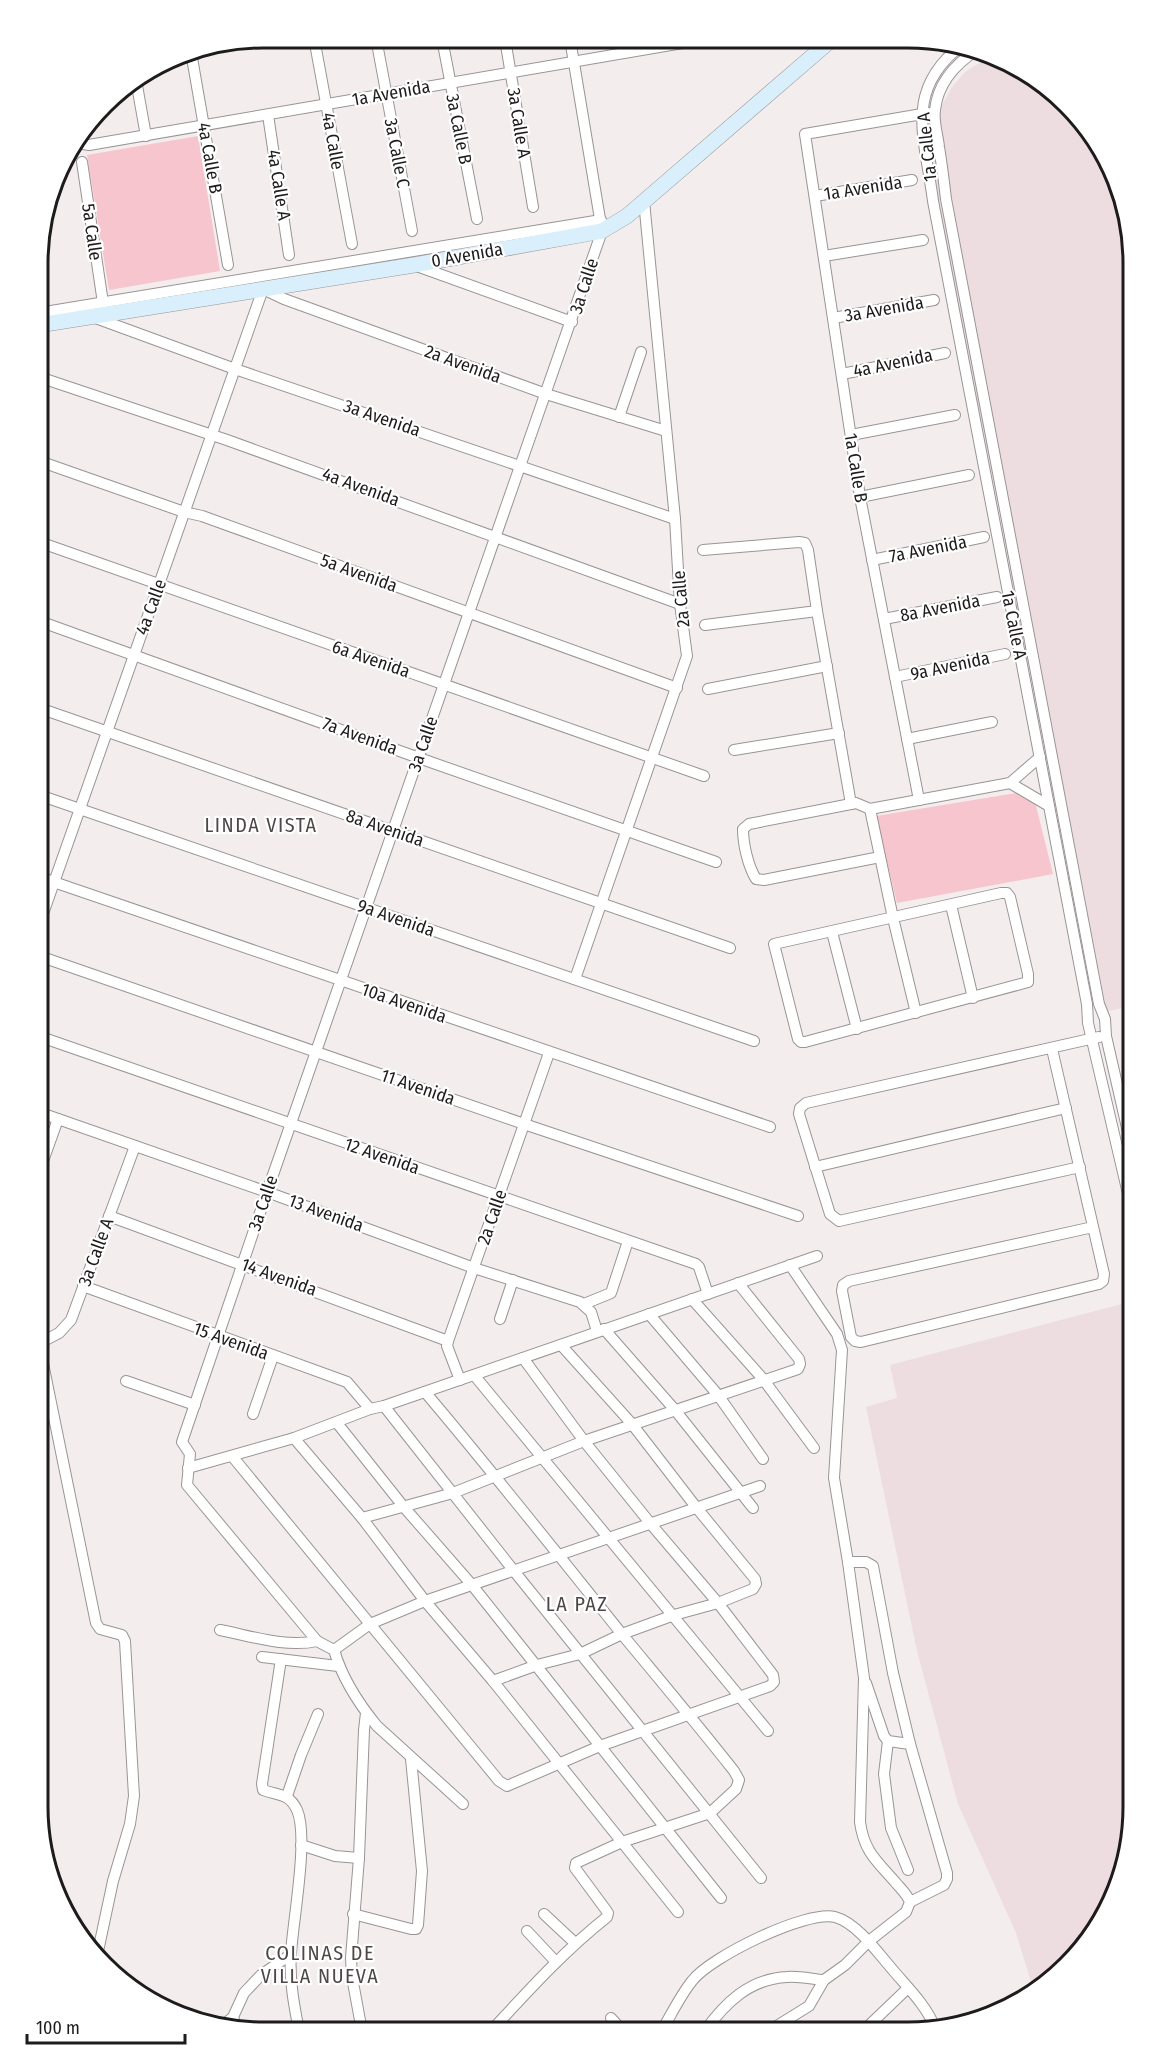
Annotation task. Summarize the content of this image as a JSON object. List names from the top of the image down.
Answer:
{
  "streets": {
    "street": [
      "1a Avenida",
      "3a Calle A",
      "3a Calle B",
      "4a Calle",
      "1a Calle A",
      "3a Calle C",
      "4a Calle B",
      "4a Calle A",
      "5a Calle",
      "0 Avenida",
      "3a Calle",
      "3a Avenida",
      "4a Avenida",
      "2a Avenida",
      "1a Calle B",
      "7a Avenida",
      "5a Avenida",
      "2a Calle",
      "8a Avenida",
      "6a Avenida",
      "9a Avenida",
      "10a Avenida",
      "11 Avenida",
      "12 Avenida",
      "13 Avenida",
      "14 Avenida",
      "15 Avenida"
    ]
  },
  "crossings": [
    ["1a Avenida", "3a Calle A"],
    ["1a Avenida", "3a Calle B"],
    ["1a Avenida", "4a Calle"],
    ["1a Avenida", "3a Calle C"],
    ["1a Avenida", "4a Calle B"],
    ["1a Avenida", "4a Calle A"],
    ["1a Avenida", "3a Calle"],
    ["1a Avenida", "1a Calle B"],
    ["3a Calle A", "13 Avenida"],
    ["3a Calle A", "14 Avenida"],
    ["3a Calle A", "15 Avenida"],
    ["4a Calle", "0 Avenida"],
    ["4a Calle", "3a Avenida"],
    ["4a Calle", "4a Avenida"],
    ["4a Calle", "2a Avenida"],
    ["4a Calle", "7a Avenida"],
    ["4a Calle", "5a Avenida"],
    ["4a Calle", "8a Avenida"],
    ["4a Calle", "6a Avenida"],
    ["4a Calle", "9a Avenida"],
    ["4a Calle", "10a Avenida"],
    ["1a Calle A", "1a Calle B"],
    ["5a Calle", "0 Avenida"],
    ["0 Avenida", "3a Calle"],
    ["0 Avenida", "3a Avenida"],
    ["0 Avenida", "2a Avenida"],
    ["0 Avenida", "2a Calle"],
    ["3a Calle", "3a Avenida"],
    ["3a Calle", "4a Avenida"],
    ["3a Calle", "2a Avenida"],
    ["3a Calle", "7a Avenida"],
    ["3a Calle", "5a Avenida"],
    ["3a Calle", "8a Avenida"],
    ["3a Calle", "6a Avenida"],
    ["3a Calle", "9a Avenida"],
    ["3a Calle", "10a Avenida"],
    ["3a Calle", "11 Avenida"],
    ["3a Calle", "12 Avenida"],
    ["3a Calle", "13 Avenida"],
    ["3a Calle", "14 Avenida"],
    ["3a Calle", "15 Avenida"],
    ["3a Avenida", "1a Calle B"],
    ["3a Avenida", "2a Calle"],
    ["4a Avenida", "1a Calle B"],
    ["4a Avenida", "2a Calle"],
    ["2a Avenida", "2a Calle"],
    ["1a Calle B", "7a Avenida"],
    ["1a Calle B", "8a Avenida"],
    ["1a Calle B", "9a Avenida"],
    ["7a Avenida", "2a Calle"],
    ["5a Avenida", "2a Calle"],
    ["2a Calle", "8a Avenida"],
    ["2a Calle", "6a Avenida"],
    ["2a Calle", "9a Avenida"],
    ["2a Calle", "10a Avenida"],
    ["2a Calle", "11 Avenida"],
    ["2a Calle", "12 Avenida"],
    ["2a Calle", "13 Avenida"],
    ["2a Calle", "14 Avenida"]
  ],
  "districts": ["LINDA VISTA", "LA PAZ", "COLINAS DE VILLA NUEVA"],
  "scale_bar": "100 m"
}
